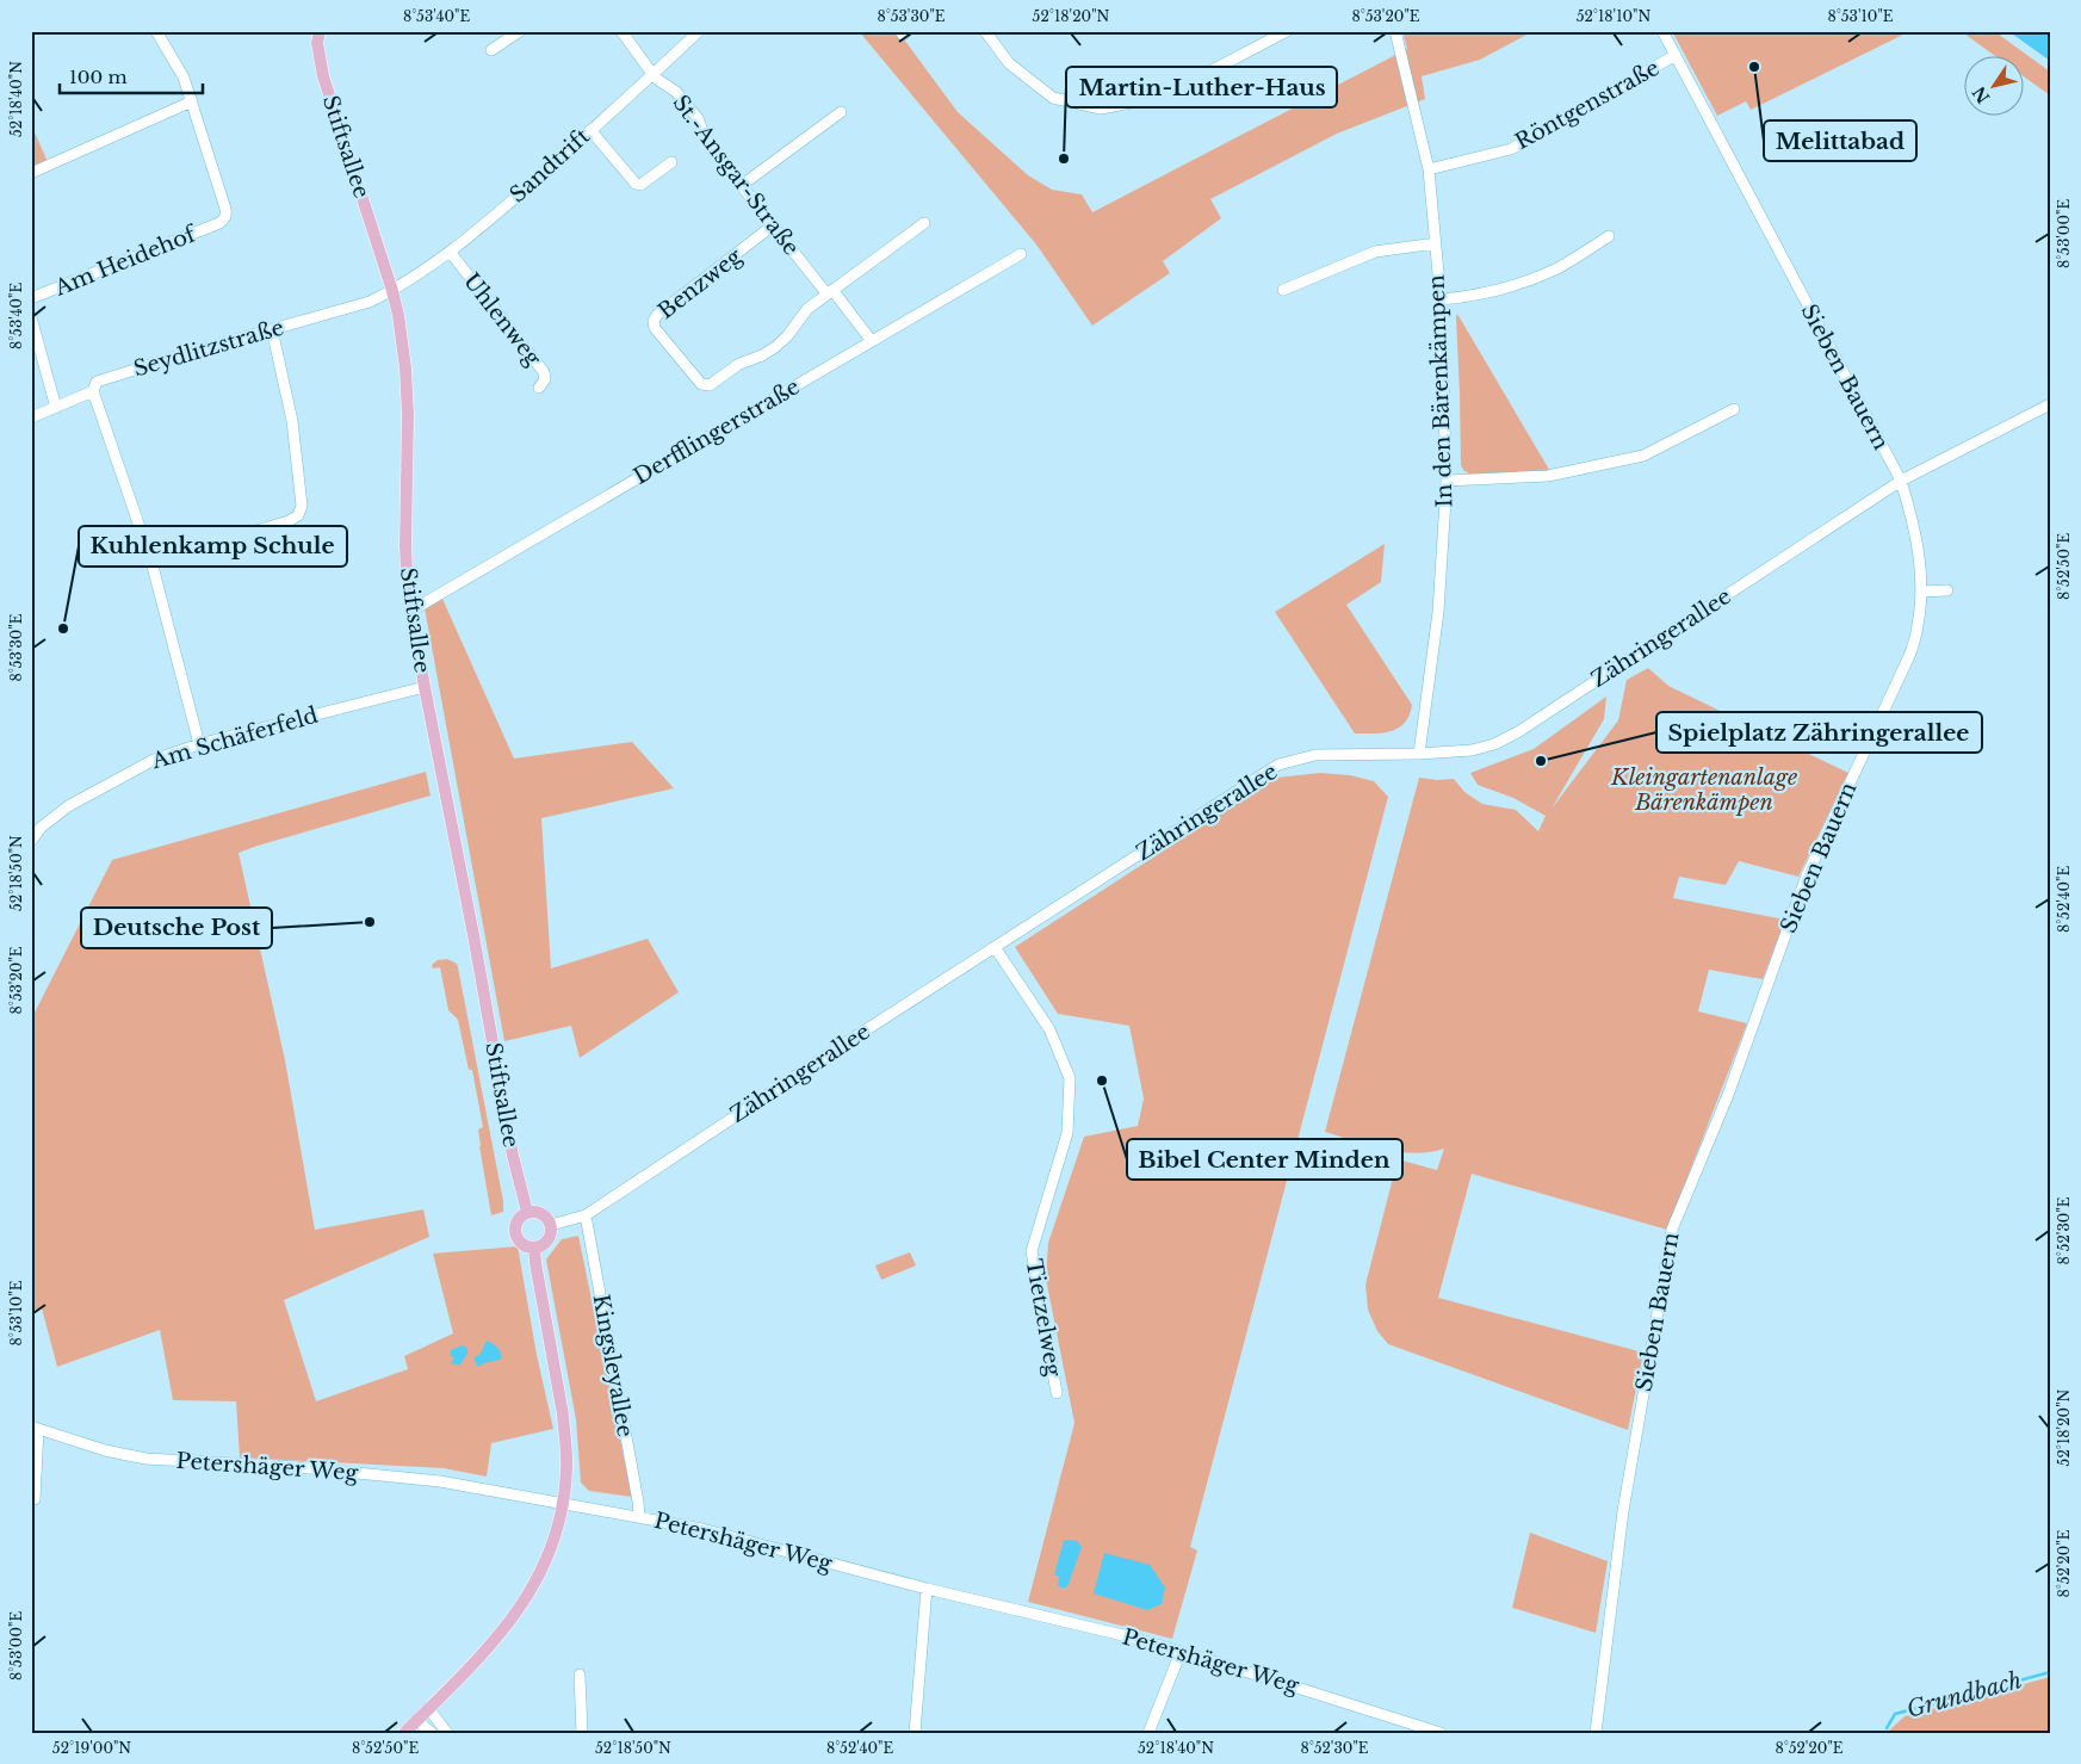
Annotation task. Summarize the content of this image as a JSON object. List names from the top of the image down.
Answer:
{
  "streets": {
    "main road": ["Stiftsallee"],
    "street": [
      "Röntgenstraße",
      "Sandtrift",
      "St.-Ansgar-Straße",
      "Am Heidehof",
      "Benzweg",
      "Uhlenweg",
      "Seydlitzstraße",
      "Sieben Bauern",
      "In den Bärenkämpen",
      "Derfflingerstraße",
      "Zähringerallee",
      "Am Schäferfeld",
      "Tietzelweg",
      "Kingsleyallee",
      "Petershäger Weg"
    ]
  },
  "crossings": [
    ["Röntgenstraße", "Sieben Bauern"],
    ["Röntgenstraße", "In den Bärenkämpen"],
    ["Stiftsallee", "Sandtrift"],
    ["Stiftsallee", "Seydlitzstraße"],
    ["Stiftsallee", "Derfflingerstraße"],
    ["Stiftsallee", "Zähringerallee"],
    ["Stiftsallee", "Am Schäferfeld"],
    ["Sandtrift", "St.-Ansgar-Straße"],
    ["Sandtrift", "Uhlenweg"],
    ["Sandtrift", "Seydlitzstraße"],
    ["St.-Ansgar-Straße", "Benzweg"],
    ["St.-Ansgar-Straße", "Derfflingerstraße"],
    ["Sieben Bauern", "Zähringerallee"],
    ["In den Bärenkämpen", "Zähringerallee"],
    ["Zähringerallee", "Tietzelweg"],
    ["Zähringerallee", "Kingsleyallee"],
    ["Kingsleyallee", "Petershäger Weg"]
  ],
  "water": ["Grundbach"],
  "parks": ["Kleingartenanlage Bärenkämpen"],
  "places": [
    "Melittabad",
    "Martin-Luther-Haus",
    "Kuhlenkamp Schule",
    "Spielplatz Zähringerallee",
    "Deutsche Post",
    "Bibel Center Minden"
  ],
  "scale_bar": "100 m",
  "north": "bottom left",
  "coordinates": [
    "8°53'40\"E",
    "8°53'30\"E",
    "52°18'20\"N",
    "8°53'20\"E",
    "52°18'10\"N",
    "8°53'10\"E",
    "52°18'40\"N",
    "8°53'00\"E",
    "8°52'50\"E",
    "52°18'50\"N",
    "8°52'40\"E",
    "8°52'30\"E",
    "8°52'20\"E",
    "52°19'00\"N"
  ]
}
